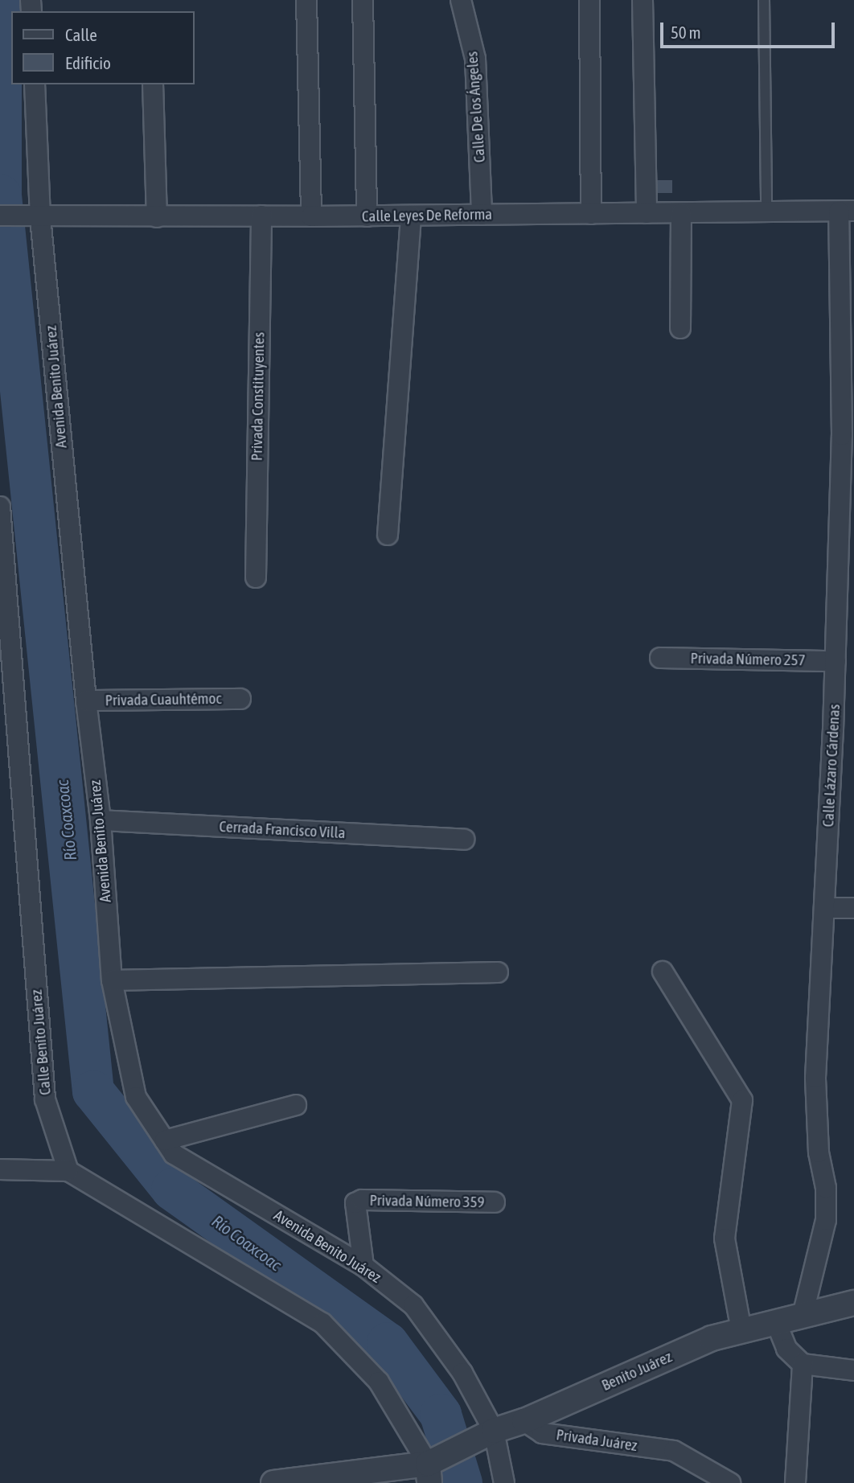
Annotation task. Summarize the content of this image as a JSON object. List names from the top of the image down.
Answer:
{
  "streets": {
    "street": [
      "Calle De los Ángeles",
      "Calle Leyes De Reforma",
      "Avenida Benito Juárez",
      "Privada Constituyentes",
      "Privada Número 257",
      "Privada Cuauhtémoc",
      "Calle Lázaro Cárdenas",
      "Cerrada Francisco Villa",
      "Calle Benito Juárez",
      "Privada Número 359",
      "Benito Juárez",
      "Privada Juárez"
    ]
  },
  "crossings": [
    ["Calle De los Ángeles", "Calle Leyes De Reforma"],
    ["Calle Leyes De Reforma", "Avenida Benito Juárez"],
    ["Calle Leyes De Reforma", "Privada Constituyentes"],
    ["Calle Leyes De Reforma", "Calle Lázaro Cárdenas"],
    ["Avenida Benito Juárez", "Privada Cuauhtémoc"],
    ["Avenida Benito Juárez", "Cerrada Francisco Villa"],
    ["Avenida Benito Juárez", "Privada Número 359"],
    ["Avenida Benito Juárez", "Benito Juárez"],
    ["Privada Número 257", "Calle Lázaro Cárdenas"],
    ["Calle Lázaro Cárdenas", "Benito Juárez"],
    ["Benito Juárez", "Privada Juárez"]
  ],
  "water": ["Río Coaxcoac"],
  "legend": ["Calle", "Edificio"],
  "scale_bar": "50 m"
}
